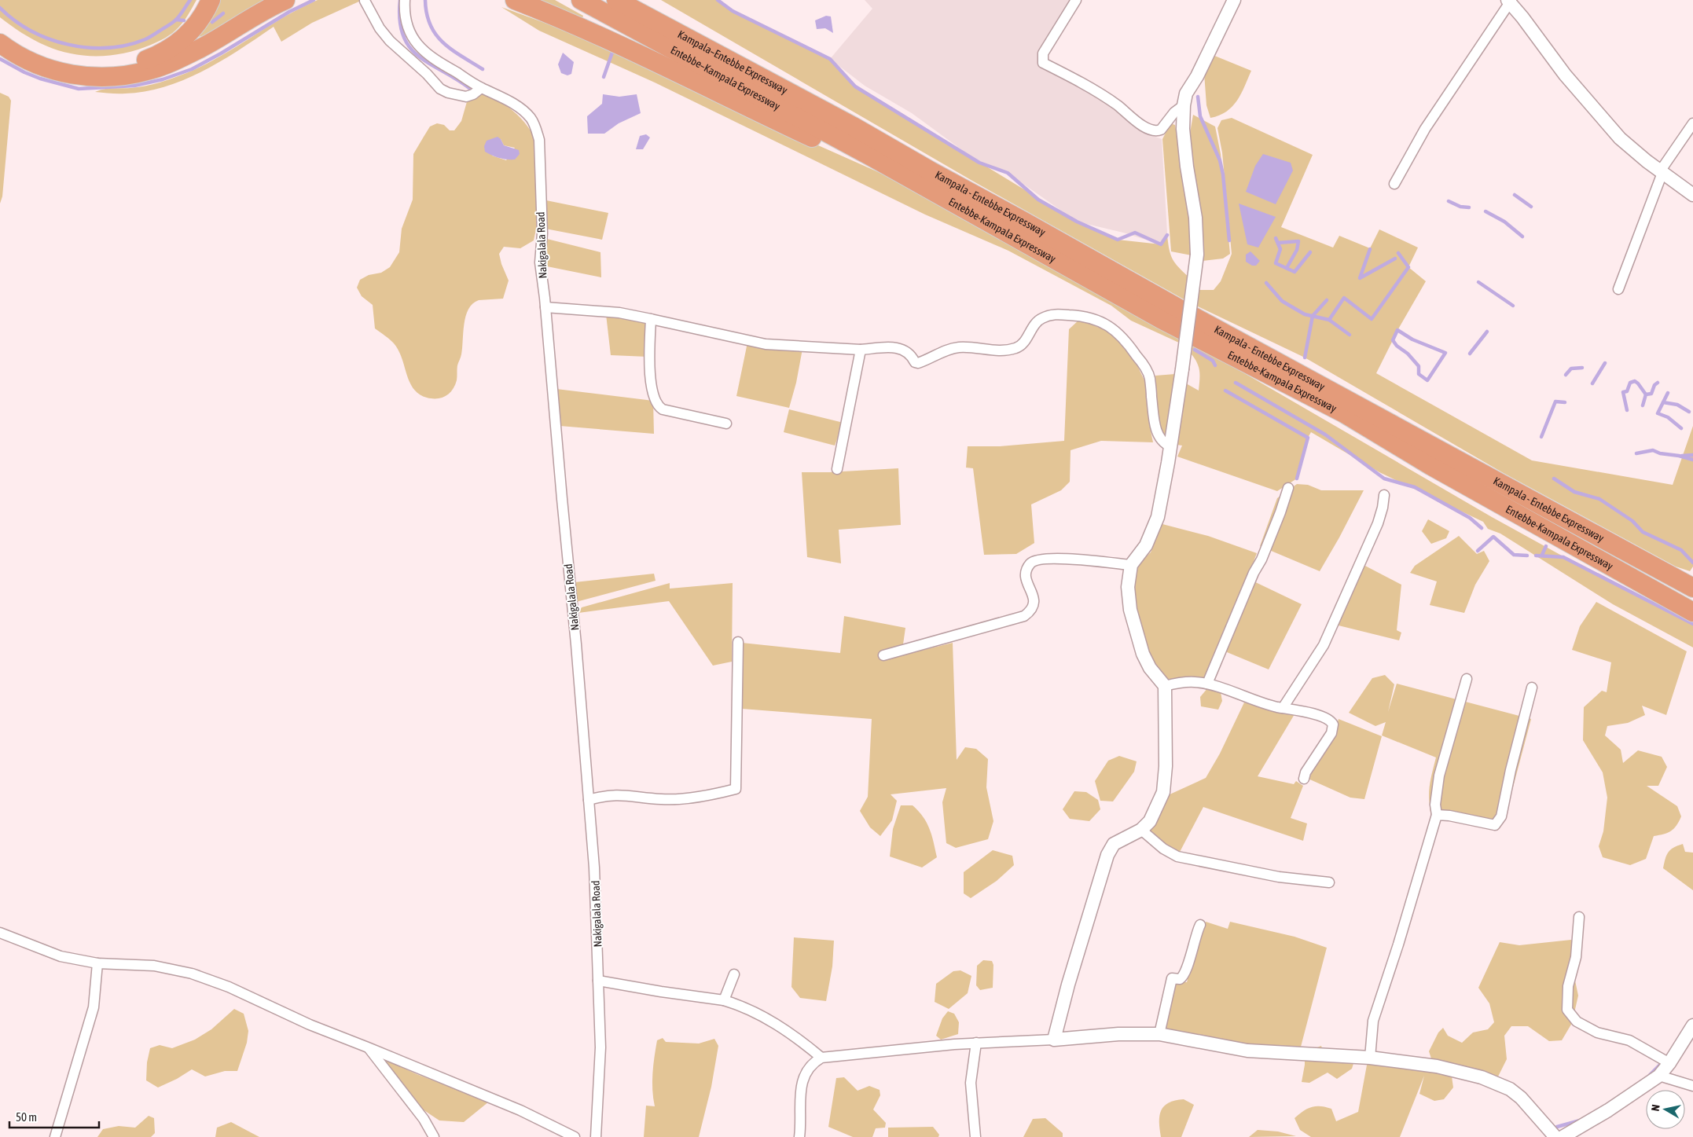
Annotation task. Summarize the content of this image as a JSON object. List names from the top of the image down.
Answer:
{
  "streets": {
    "highway": [
      "Kampala–Entebbe Expressway",
      "Entebbe–Kampala Expressway",
      "Kampala - Entebbe Expressway",
      "Entebbe-Kampala Expressway"
    ],
    "street": ["Nakigalala Road"]
  },
  "crossings": [
    ["Kampala–Entebbe Expressway", "Kampala - Entebbe Expressway"],
    ["Entebbe–Kampala Expressway", "Entebbe-Kampala Expressway"]
  ],
  "scale_bar": "50 m",
  "north": "left"
}
